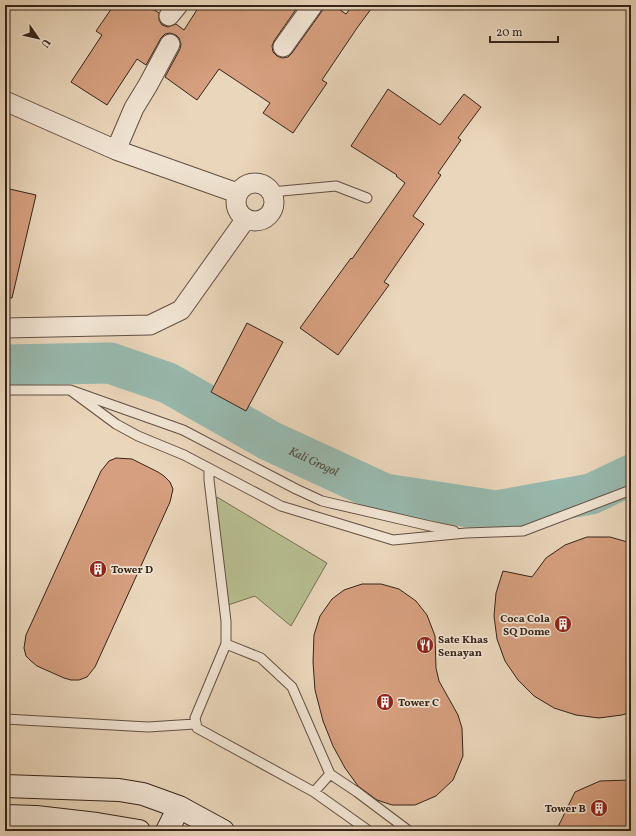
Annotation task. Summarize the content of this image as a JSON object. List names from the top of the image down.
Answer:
{
  "water": ["Kali Grogol"],
  "places": {
    "building": [
      "Tower D",
      "Coca Cola SQ Dome",
      "Tower C",
      "Tower B"
    ],
    "restaurant": ["Sate Khas Senayan"]
  },
  "scale_bar": "20 m",
  "north": "bottom right"
}
